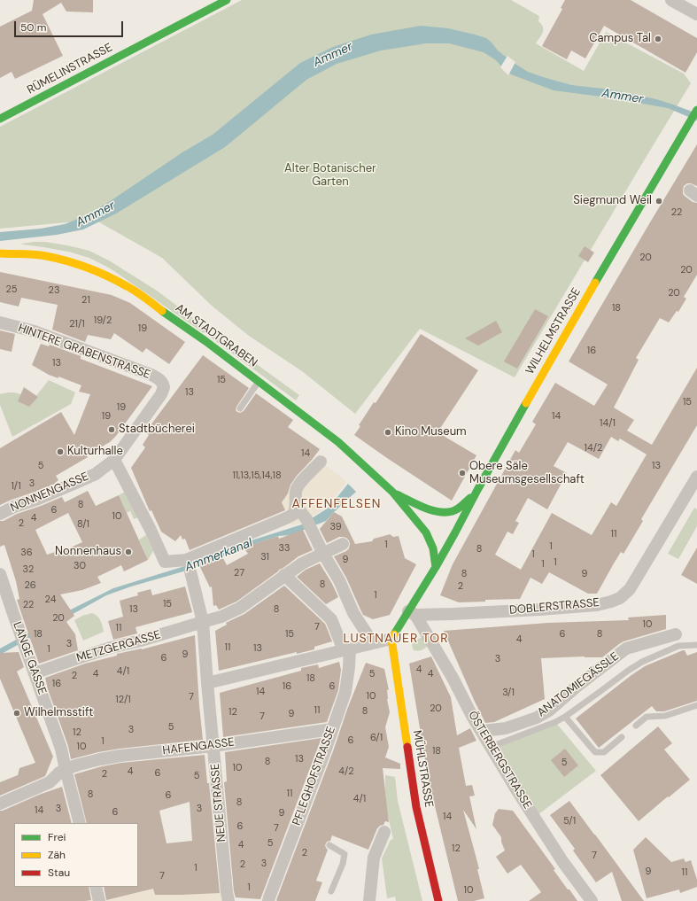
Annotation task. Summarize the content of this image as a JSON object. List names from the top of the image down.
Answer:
{
  "streets": {
    "main road": [
      "RÜMELINSTRASSE",
      "WILHELMSTRASSE",
      "AM STADTGRABEN",
      "MÜHLSTRASSE"
    ],
    "street": [
      "HINTERE GRABENSTRASSE",
      "NONNENGASSE",
      "DOBLERSTRASSE",
      "METZGERGASSE",
      "LANGE GASSE",
      "ANATOMIEGÄSSLE",
      "HAFENGASSE",
      "ÖSTERBERGSTRASSE",
      "PFLEGHOFSTRASSE",
      "NEUE STRASSE"
    ]
  },
  "crossings": [
    ["WILHELMSTRASSE", "AM STADTGRABEN"],
    ["WILHELMSTRASSE", "DOBLERSTRASSE"],
    ["WILHELMSTRASSE", "ÖSTERBERGSTRASSE"],
    ["WILHELMSTRASSE", "MÜHLSTRASSE"],
    ["HINTERE GRABENSTRASSE", "NONNENGASSE"],
    ["DOBLERSTRASSE", "ÖSTERBERGSTRASSE"],
    ["METZGERGASSE", "LANGE GASSE"],
    ["METZGERGASSE", "NEUE STRASSE"],
    ["LANGE GASSE", "HAFENGASSE"],
    ["ANATOMIEGÄSSLE", "ÖSTERBERGSTRASSE"],
    ["HAFENGASSE", "PFLEGHOFSTRASSE"],
    ["HAFENGASSE", "NEUE STRASSE"]
  ],
  "districts": ["AFFENFELSEN", "LUSTNAUER TOR"],
  "water": ["Ammer", "Ammerkanal"],
  "parks": ["Alter Botanischer Garten"],
  "places": [
    "Campus Tal",
    "Siegmund Weil",
    "Stadtbücherei",
    "Kino Museum",
    "Kulturhalle",
    "Obere Säle Museumsgesellschaft",
    "Nonnenhaus",
    "Wilhelmsstift"
  ],
  "house_numbers": [
    "22",
    "20",
    "20",
    "25",
    "23",
    "20",
    "21",
    "18",
    "19/2",
    "21/1",
    "19",
    "16",
    "13",
    "15",
    "13",
    "15",
    "19",
    "19",
    "14",
    "14/1",
    "14/2",
    "14",
    "5",
    "13",
    "11,13,15,14,18",
    "3",
    "1/1",
    "8",
    "6",
    "10",
    "4",
    "2",
    "8/1",
    "39",
    "11",
    "1",
    "1",
    "33",
    "8",
    "36",
    "1",
    "31",
    "9",
    "1",
    "1",
    "30",
    "32",
    "27",
    "8",
    "9",
    "8",
    "26",
    "2",
    "1",
    "24",
    "15",
    "22",
    "13",
    "8",
    "20",
    "10",
    "7",
    "11",
    "18",
    "15",
    "6",
    "8",
    "4",
    "3",
    "11",
    "13",
    "1",
    "9",
    "6",
    "3",
    "4",
    "4/1",
    "4",
    "5",
    "4",
    "2",
    "18",
    "16",
    "16",
    "6",
    "14",
    "3/1",
    "10",
    "7",
    "12/1",
    "20",
    "11",
    "8",
    "12",
    "9",
    "7",
    "5",
    "3",
    "12",
    "6/1",
    "6",
    "1",
    "10",
    "18",
    "13",
    "8",
    "5",
    "10",
    "4",
    "4/2",
    "6",
    "2",
    "5",
    "11",
    "8",
    "6",
    "4/1",
    "8",
    "3",
    "3",
    "14",
    "6",
    "9",
    "14",
    "5/1",
    "6",
    "7",
    "5",
    "4",
    "12",
    "2",
    "7",
    "3",
    "2",
    "1",
    "9",
    "11",
    "7",
    "1",
    "10"
  ],
  "legend": ["Frei", "Zäh", "Stau"],
  "scale_bar": "50 m"
}
